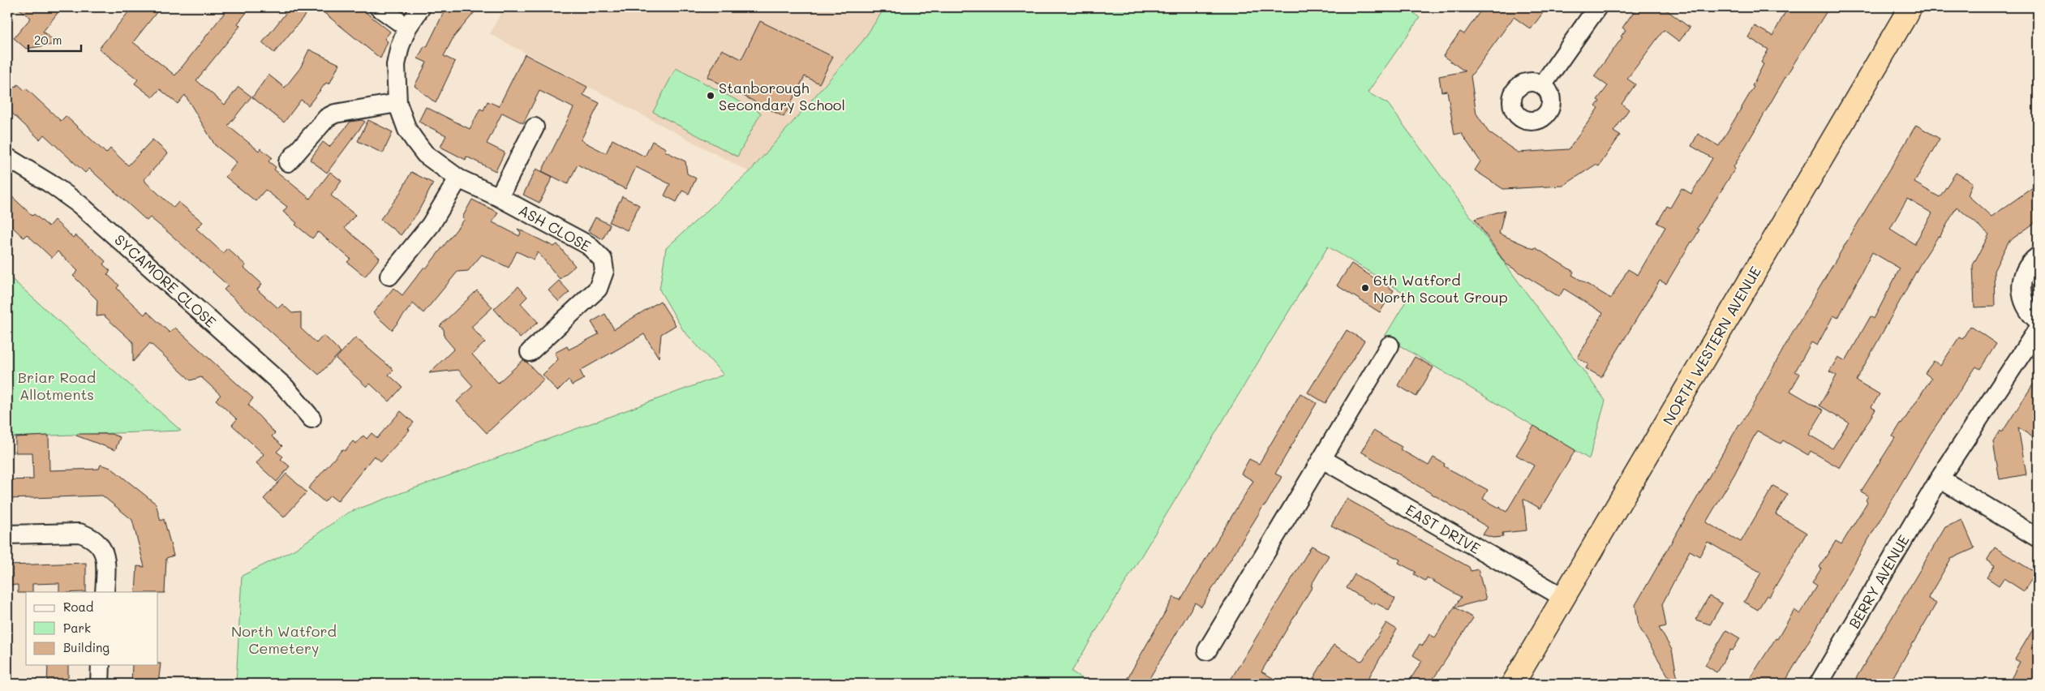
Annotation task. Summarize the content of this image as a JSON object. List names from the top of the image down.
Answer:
{
  "streets": {
    "highway": ["NORTH WESTERN AVENUE"],
    "street": [
      "ASH CLOSE",
      "SYCAMORE CLOSE",
      "EAST DRIVE",
      "BERRY AVENUE"
    ]
  },
  "crossings": [
    ["NORTH WESTERN AVENUE", "EAST DRIVE"]
  ],
  "parks": ["Briar Road Allotments", "North Watford Cemetery"],
  "places": ["Stanborough Secondary School", "6th Watford North Scout Group"],
  "legend": ["Road", "Park", "Building"],
  "scale_bar": "20 m"
}
